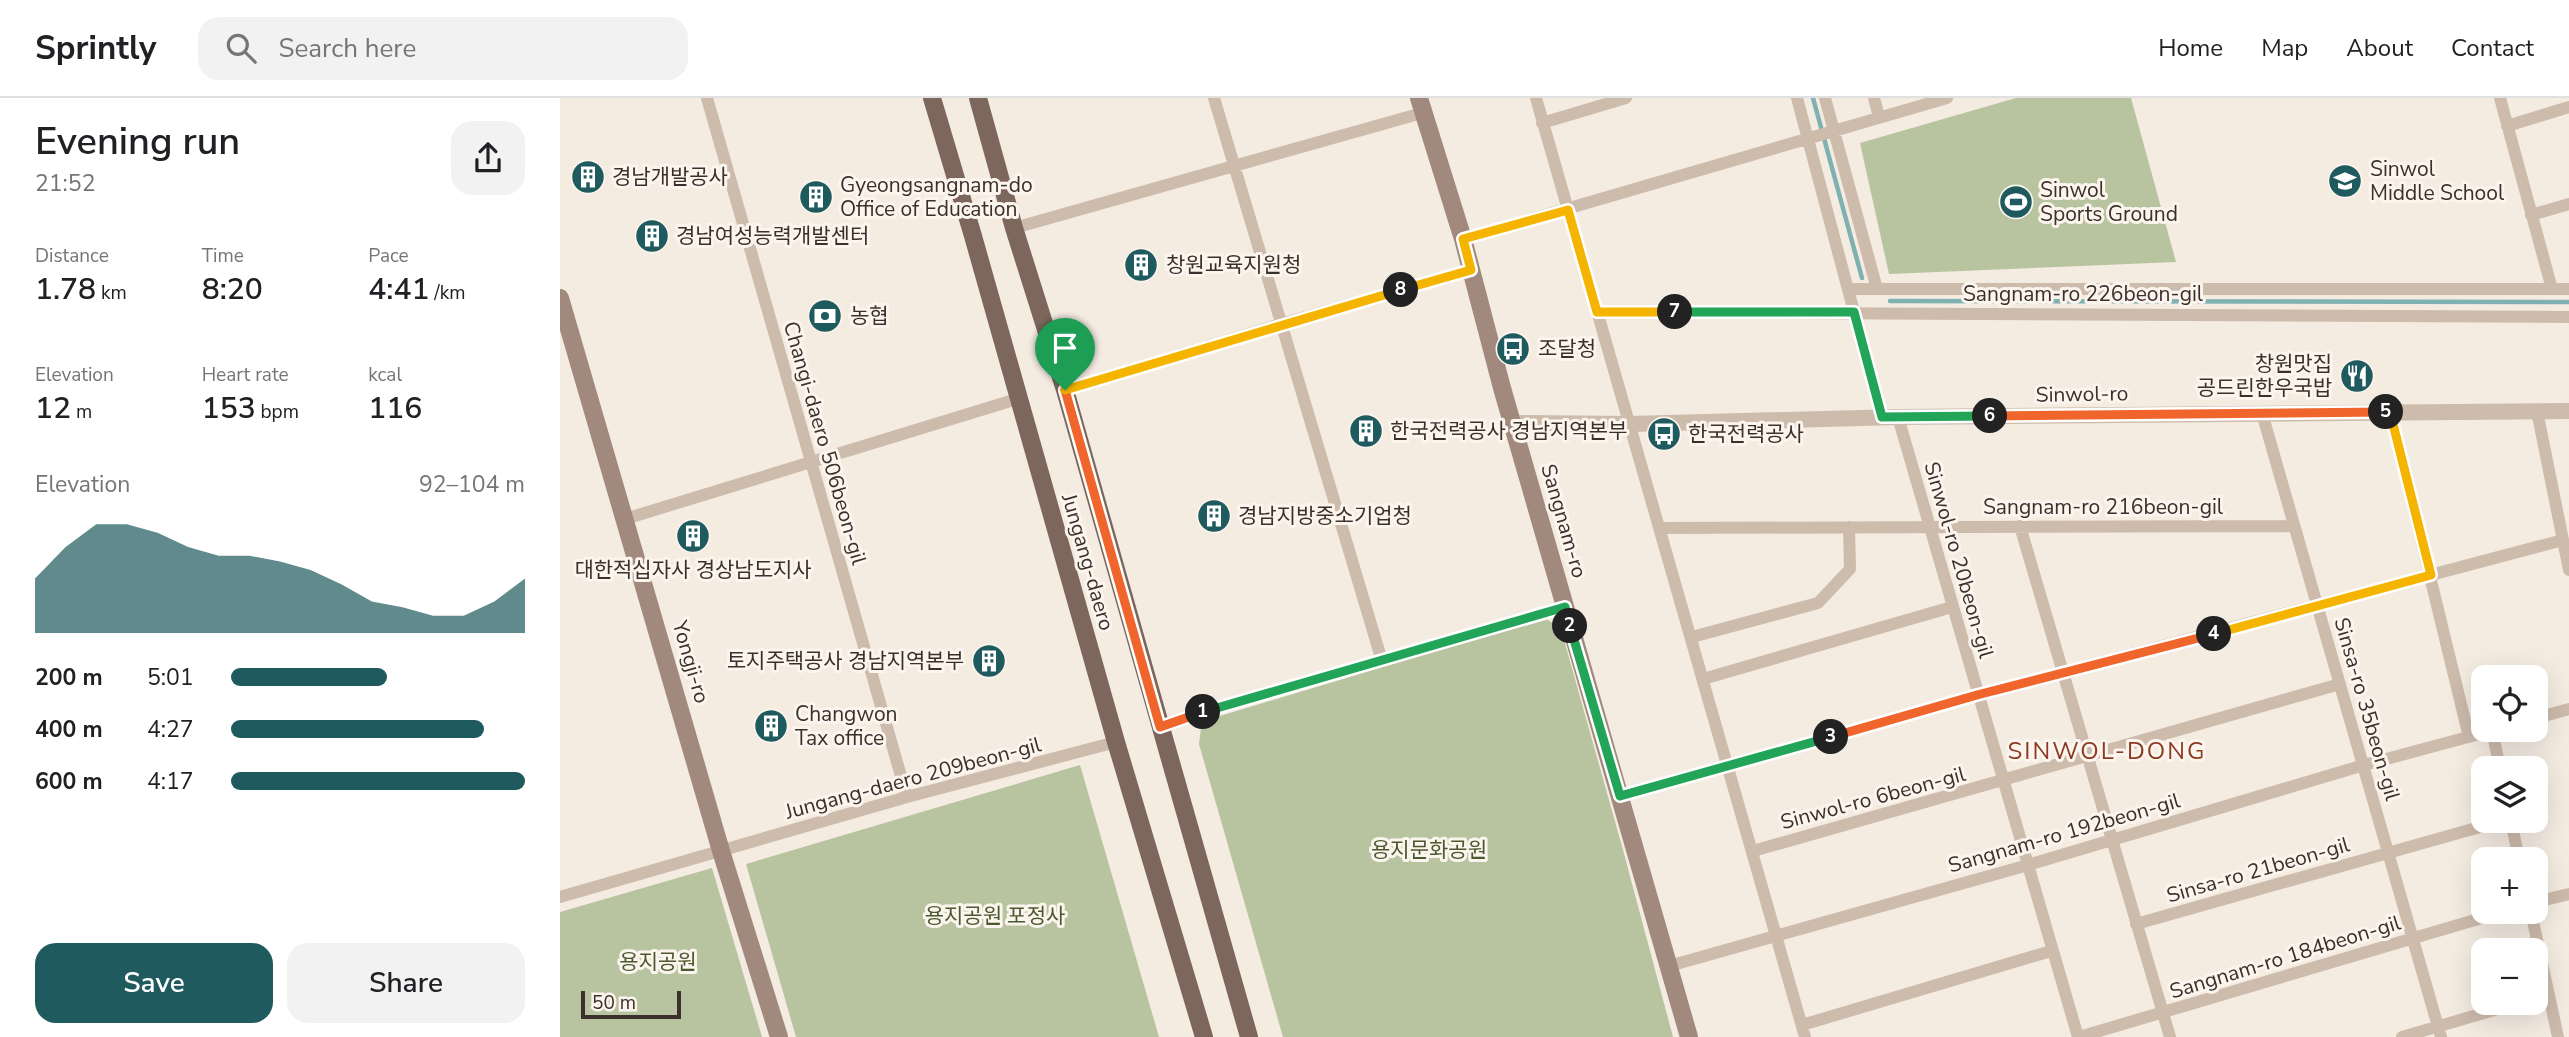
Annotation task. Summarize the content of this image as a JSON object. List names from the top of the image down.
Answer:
{
  "streets": {
    "main road": ["Sangnam-ro", "Jungang-daero", "Yongji-ro"],
    "street": [
      "Sangnam-ro 226beon-gil",
      "Sinwol-ro",
      "Changi-daero 506beon-gil",
      "Sangnam-ro 216beon-gil",
      "Sinwol-ro 20beon-gil",
      "Sinsa-ro 35beon-gil",
      "Jungang-daero 209beon-gil",
      "Sinwol-ro 6beon-gil",
      "Sangnam-ro 192beon-gil",
      "Sinsa-ro 21beon-gil",
      "Sangnam-ro 184beon-gil"
    ]
  },
  "crossings": [
    ["Sangnam-ro 226beon-gil", "Sinwol-ro 20beon-gil"],
    ["Sinwol-ro", "Sangnam-ro"],
    ["Sinwol-ro", "Sinwol-ro 20beon-gil"],
    ["Sinwol-ro", "Sinsa-ro 35beon-gil"],
    ["Changi-daero 506beon-gil", "Jungang-daero 209beon-gil"],
    ["Sangnam-ro 216beon-gil", "Sinwol-ro 20beon-gil"],
    ["Sangnam-ro 216beon-gil", "Sinsa-ro 35beon-gil"],
    ["Sangnam-ro", "Sangnam-ro 192beon-gil"],
    ["Sinwol-ro 20beon-gil", "Sinwol-ro 6beon-gil"],
    ["Sinwol-ro 20beon-gil", "Sangnam-ro 192beon-gil"],
    ["Sinwol-ro 20beon-gil", "Sangnam-ro 184beon-gil"],
    ["Jungang-daero", "Jungang-daero 209beon-gil"],
    ["Yongji-ro", "Jungang-daero 209beon-gil"],
    ["Sinsa-ro 35beon-gil", "Sangnam-ro 192beon-gil"],
    ["Sinsa-ro 35beon-gil", "Sinsa-ro 21beon-gil"],
    ["Sinsa-ro 35beon-gil", "Sangnam-ro 184beon-gil"]
  ],
  "districts": ["SINWOL-DONG"],
  "parks": ["용지문화공원", "용지공원 포정사", "용지공원"],
  "places": {
    "building": [
      "경남개발공사",
      "Gyeongsangnam-do Office of Education",
      "경남여성능력개발센터",
      "창원교육지원청",
      "한국전력공사 경남지역본부",
      "경남지방중소기업청",
      "대한적십자사 경상남도지사",
      "토지주택공사 경남지역본부",
      "Changwon Tax office"
    ],
    "school or university": ["Sinwol Middle School"],
    "sports": ["Sinwol Sports Ground"],
    "bank": ["농협"],
    "bus stop": ["조달청", "한국전력공사"],
    "restaurant": ["창원맛집 공드린한우국밥"]
  },
  "scale_bar": "50 m",
  "page": {
    "header": "Sprintly",
    "search": "Search here",
    "nav": [
      "Home",
      "Map",
      "About",
      "Contact"
    ],
    "heading": ["Evening run", "21:52"],
    "stats": [
      ["Distance", "1.78 km"],
      ["Time", "8:20"],
      ["Pace", "4:41 /km"],
      ["Elevation", "12 m"],
      ["Heart rate", "153 bpm"],
      ["kcal", "116"]
    ],
    "pins": [
      "8",
      "7",
      "5",
      "6",
      "2",
      "4",
      "1",
      "3"
    ],
    "chart": ["Elevation", "92–104 m"],
    "list": [
      {
        "name": "200 m",
        "note": "5:01"
      },
      {
        "name": "400 m",
        "note": "4:27"
      },
      {
        "name": "600 m",
        "note": "4:17"
      }
    ],
    "map_buttons": ["+", "−"],
    "buttons": ["Save", "Share"],
    "scale": "50 m"
  }
}
